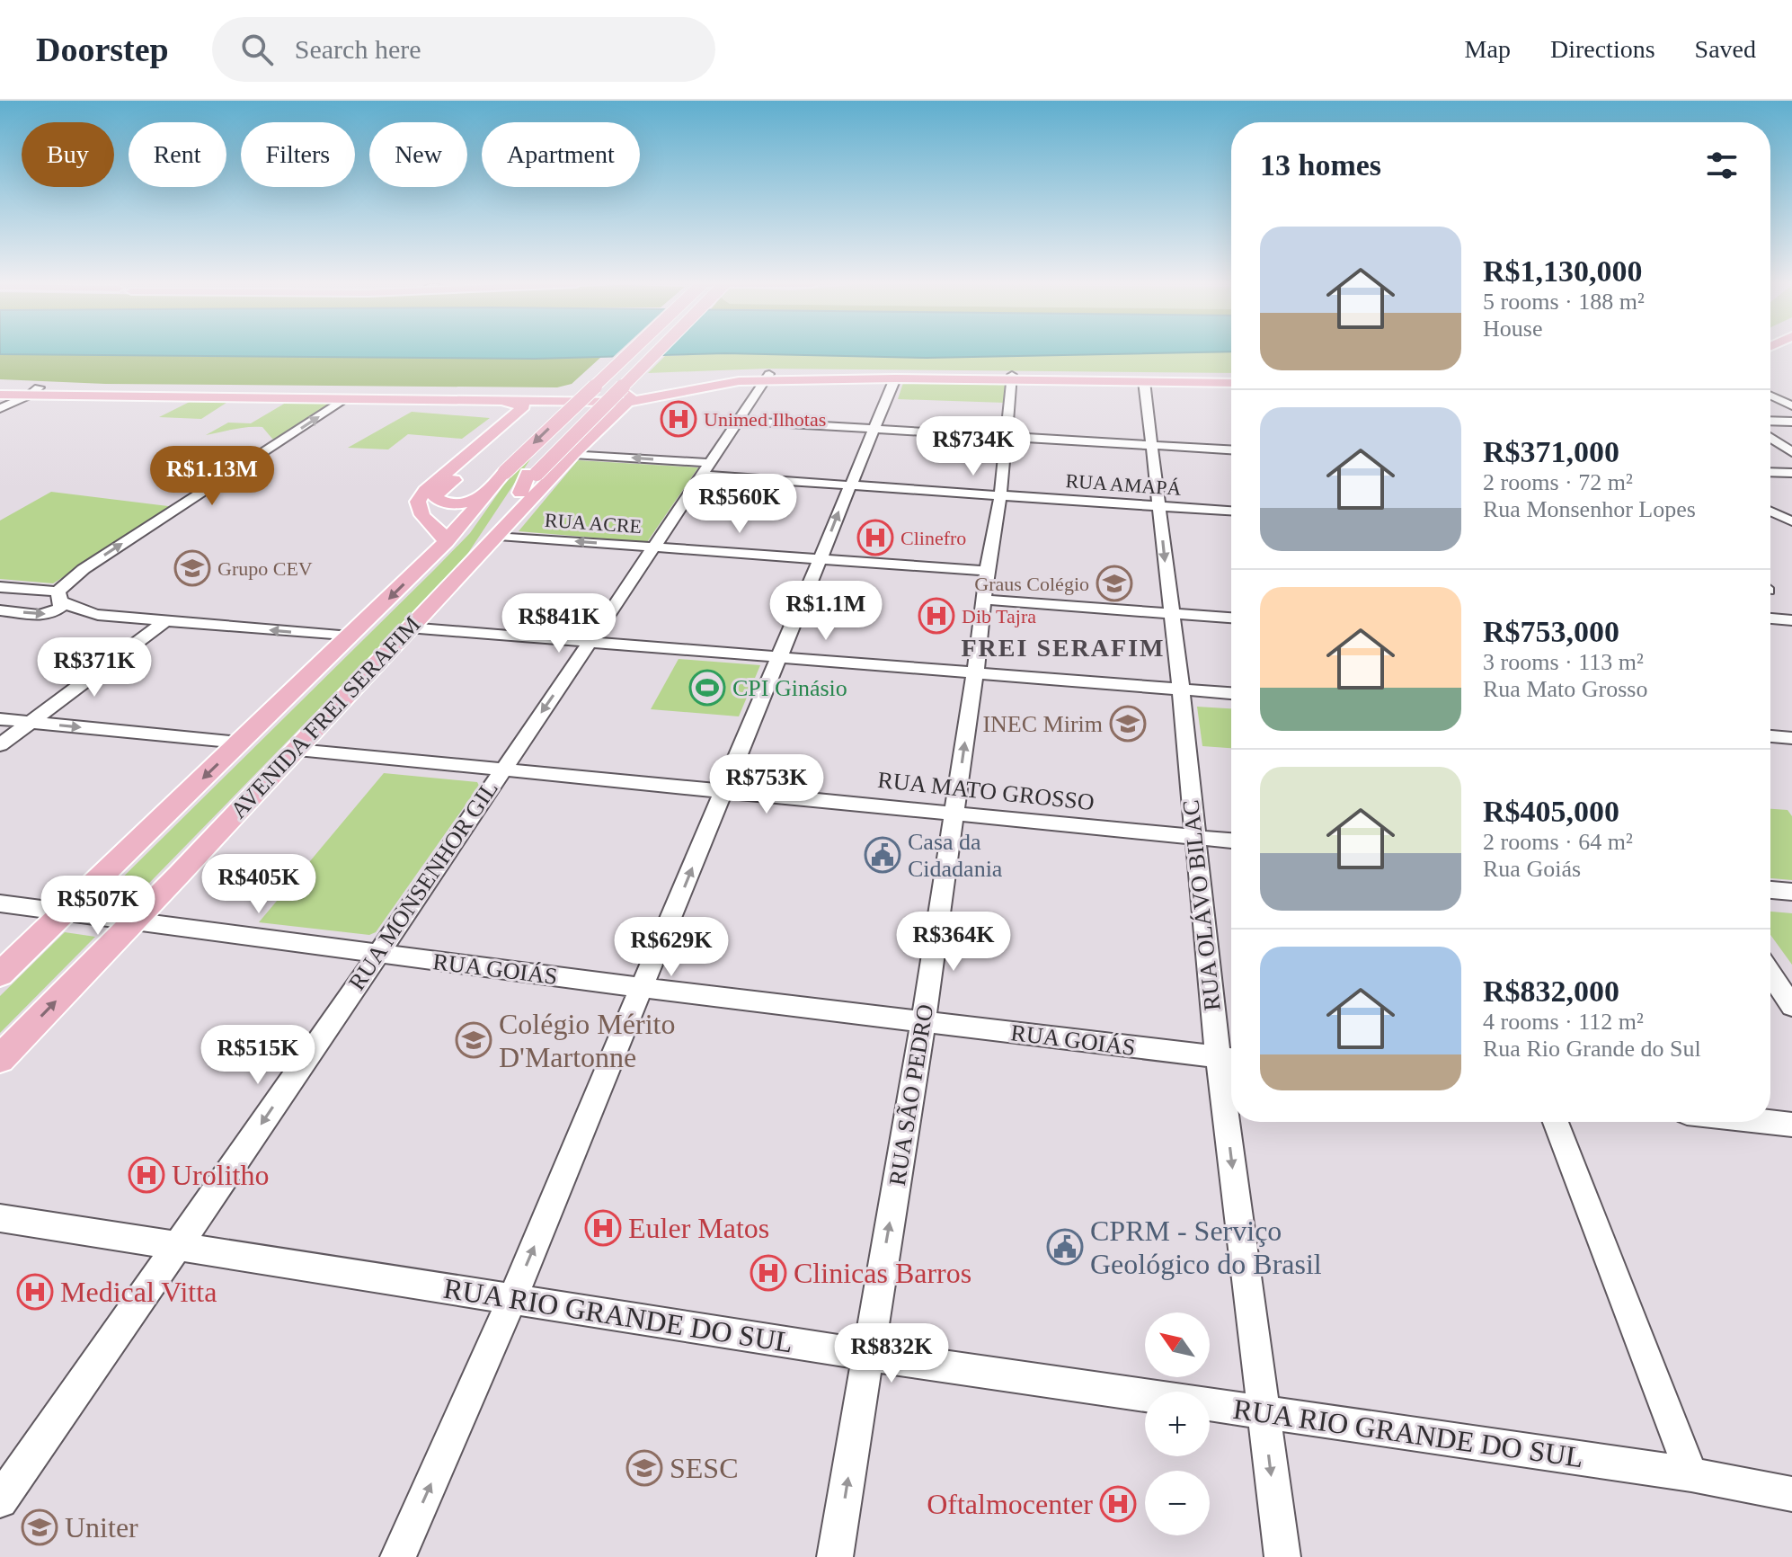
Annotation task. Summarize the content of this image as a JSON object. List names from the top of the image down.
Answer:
{
  "streets": {
    "main road": ["AVENIDA FREI SERAFIM"],
    "street": [
      "RUA AMAPÁ",
      "RUA ACRE",
      "RUA MATO GROSSO",
      "RUA MONSENHOR GIL",
      "RUA OLÁVO BILAC",
      "RUA GOIÁS",
      "RUA SÃO PEDRO",
      "RUA RIO GRANDE DO SUL"
    ]
  },
  "crossings": [
    ["RUA AMAPÁ", "RUA MONSENHOR GIL"],
    ["RUA AMAPÁ", "RUA OLÁVO BILAC"],
    ["RUA AMAPÁ", "RUA SÃO PEDRO"],
    ["RUA ACRE", "AVENIDA FREI SERAFIM"],
    ["RUA ACRE", "RUA MONSENHOR GIL"],
    ["RUA ACRE", "RUA SÃO PEDRO"],
    ["AVENIDA FREI SERAFIM", "RUA MATO GROSSO"],
    ["AVENIDA FREI SERAFIM", "RUA GOIÁS"],
    ["RUA MATO GROSSO", "RUA MONSENHOR GIL"],
    ["RUA MATO GROSSO", "RUA OLÁVO BILAC"],
    ["RUA MATO GROSSO", "RUA SÃO PEDRO"],
    ["RUA MONSENHOR GIL", "RUA GOIÁS"],
    ["RUA MONSENHOR GIL", "RUA RIO GRANDE DO SUL"],
    ["RUA OLÁVO BILAC", "RUA GOIÁS"],
    ["RUA OLÁVO BILAC", "RUA RIO GRANDE DO SUL"],
    ["RUA GOIÁS", "RUA SÃO PEDRO"],
    ["RUA SÃO PEDRO", "RUA RIO GRANDE DO SUL"]
  ],
  "one_way": ["RUA MONSENHOR GIL", "RUA OLÁVO BILAC", "RUA SÃO PEDRO"],
  "districts": ["FREI SERAFIM"],
  "places": {
    "hospital": [
      "Unimed Ilhotas",
      "Clinefro",
      "Dib Tajra",
      "Urolitho",
      "Euler Matos",
      "Clinicas Barros",
      "Medical Vitta",
      "Oftalmocenter"
    ],
    "school or university": [
      "Grupo CEV",
      "Graus Colégio",
      "INEC Mirim",
      "Colégio Mérito D'Martonne",
      "SESC",
      "Uniter"
    ],
    "sports": ["CPI Ginásio"],
    "public building": ["Casa da Cidadania", "CPRM - Serviço Geológico do Brasil"]
  },
  "north": "top left",
  "page": {
    "header": "Doorstep",
    "search": "Search here",
    "nav": ["Map", "Directions", "Saved"],
    "chip": [
      "Buy",
      "Rent",
      "Filters",
      "New",
      "Apartment"
    ],
    "heading": "13 homes",
    "list": [
      {
        "name": "R$1,130,000",
        "note": "5 rooms · 188 m² · House"
      },
      {
        "name": "R$371,000",
        "note": "2 rooms · 72 m² · Rua Monsenhor Lopes"
      },
      {
        "name": "R$753,000",
        "note": "3 rooms · 113 m² · Rua Mato Grosso"
      },
      {
        "name": "R$405,000",
        "note": "2 rooms · 64 m² · Rua Goiás"
      },
      {
        "name": "R$832,000",
        "note": "4 rooms · 112 m² · Rua Rio Grande do Sul"
      }
    ],
    "price": [
      "R$734K",
      "R$1.13M",
      "R$560K",
      "R$1.1M",
      "R$841K",
      "R$371K",
      "R$753K",
      "R$405K",
      "R$507K",
      "R$364K",
      "R$629K",
      "R$515K",
      "R$832K"
    ],
    "map_buttons": ["+", "−"]
  }
}
